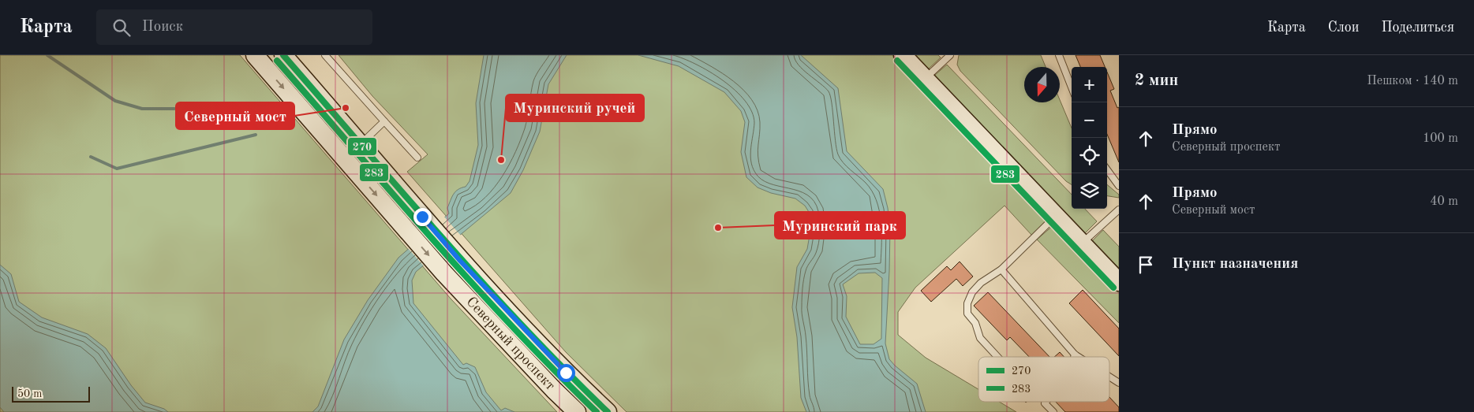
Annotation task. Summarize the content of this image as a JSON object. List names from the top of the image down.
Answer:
{
  "streets": {
    "main road": ["Северный проспект"]
  },
  "places": ["Северный мост", "Муринский ручей", "Муринский парк"],
  "lines": ["transit line 270", "transit line 283"],
  "legend": ["270", "283"],
  "scale_bar": "50 m",
  "north": "bottom",
  "page": {
    "header": "Карта",
    "search": "Поиск",
    "nav": ["Карта", "Слои", "Поделиться"],
    "heading": ["2 мин", "Пешком · 140 m"],
    "map_buttons": ["+", "−"],
    "list": [
      ["Прямо", "Северный проспект", "100 m"],
      ["Прямо", "Северный мост", "40 m"],
      "Пункт назначения"
    ],
    "scale": "50 m"
  }
}
